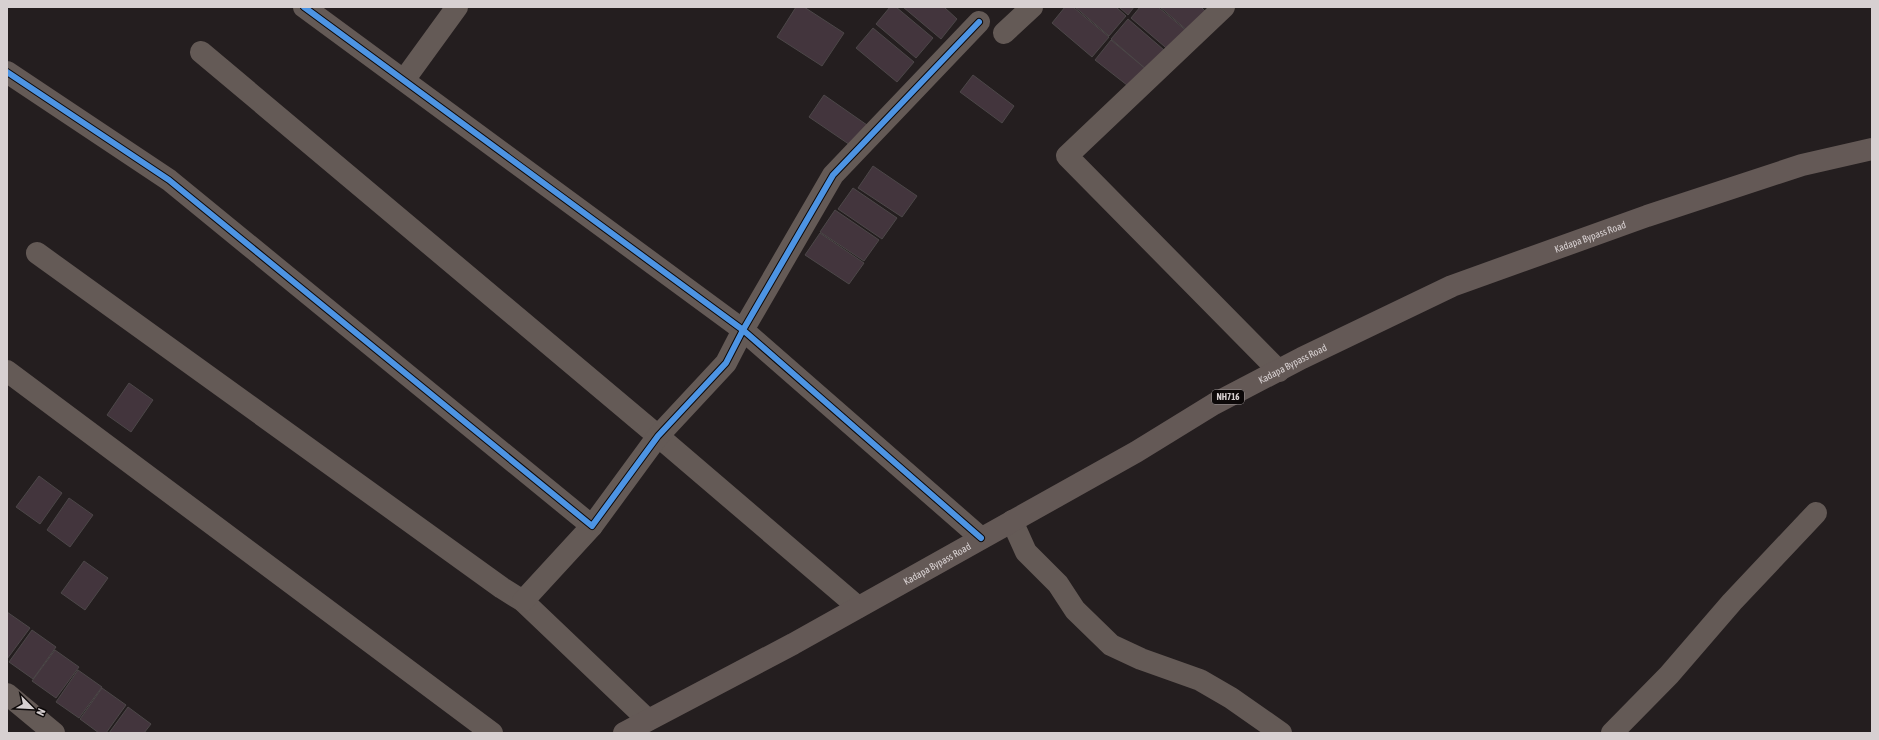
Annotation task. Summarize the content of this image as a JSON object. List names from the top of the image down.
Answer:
{
  "streets": {
    "highway": ["Kadapa Bypass Road", "NH716"]
  },
  "north": "bottom right"
}
